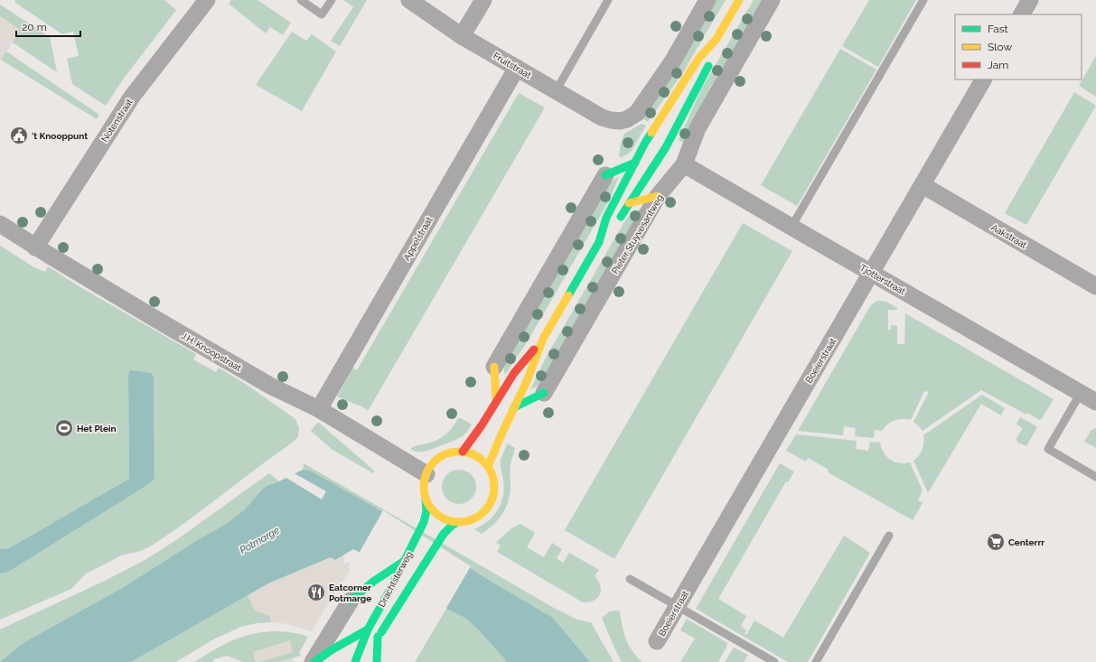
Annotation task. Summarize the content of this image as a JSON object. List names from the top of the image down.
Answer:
{
  "streets": {
    "main road": ["Drachtsterweg"],
    "street": [
      "Fruitstraat",
      "Notenstraat",
      "Pieter Stuyvesantweg",
      "Aakstraat",
      "Appelstraat",
      "Tjotterstraat",
      "J.H. Knoopstraat",
      "Boeierstraat"
    ]
  },
  "crossings": [
    ["Fruitstraat", "Appelstraat"],
    ["Notenstraat", "J.H. Knoopstraat"],
    ["Pieter Stuyvesantweg", "Tjotterstraat"],
    ["Aakstraat", "Boeierstraat"],
    ["Appelstraat", "J.H. Knoopstraat"],
    ["Tjotterstraat", "Boeierstraat"],
    ["J.H. Knoopstraat", "Drachtsterweg"]
  ],
  "water": ["Potmarge"],
  "places": {
    "public building": ["'t Knooppunt"],
    "sports": ["Het Plein"],
    "supermarket": ["Centerrr"],
    "restaurant": ["Eatcorner Potmarge"]
  },
  "legend": ["Fast", "Slow", "Jam"],
  "scale_bar": "20 m"
}
